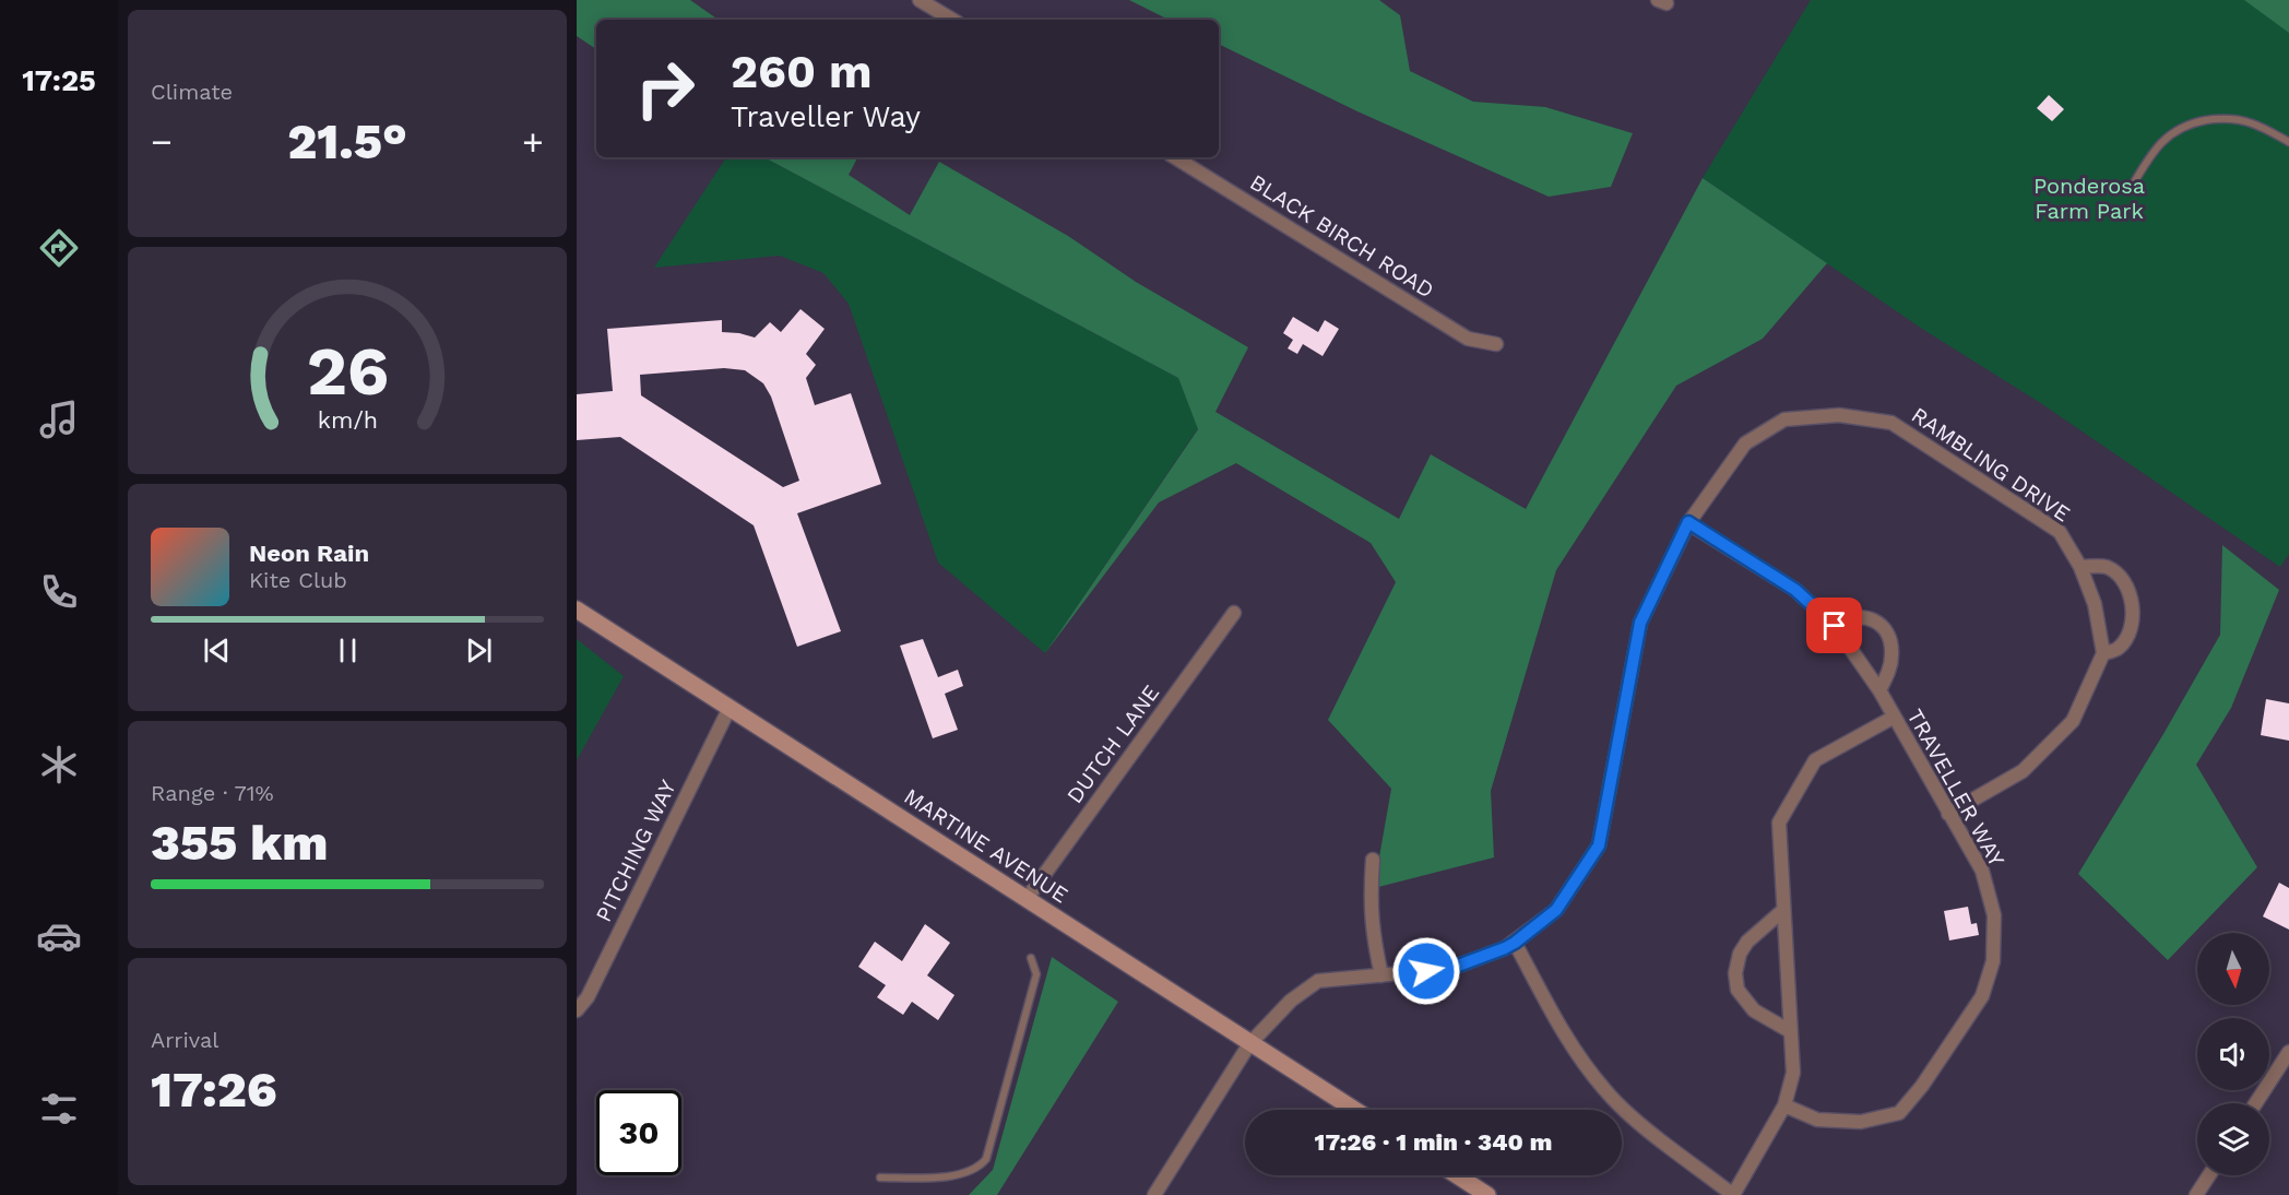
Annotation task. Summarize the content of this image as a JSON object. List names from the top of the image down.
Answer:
{
  "streets": {
    "main road": ["MARTINE AVENUE"],
    "street": [
      "BLACK BIRCH ROAD",
      "RAMBLING DRIVE",
      "DUTCH LANE",
      "TRAVELLER WAY",
      "PITCHING WAY"
    ]
  },
  "crossings": [
    ["RAMBLING DRIVE", "TRAVELLER WAY"],
    ["RAMBLING DRIVE", "MARTINE AVENUE"],
    ["DUTCH LANE", "MARTINE AVENUE"],
    ["MARTINE AVENUE", "PITCHING WAY"]
  ],
  "parks": ["Ponderosa Farm Park"],
  "north": "bottom",
  "page": {
    "tabs": "17:25",
    "tile": [
      "Climate",
      ["Range · 71%", "355 km"],
      ["Arrival", "17:26"]
    ],
    "turn": ["260 m", "Traveller Way"],
    "heat": ["−", "21.5°", "+"],
    "song": ["Neon Rain", "Kite Club"],
    "limit": "30",
    "trip": "17:26 · 1 min · 340 m",
    "gauge": ["26", "km/h"]
  }
}
